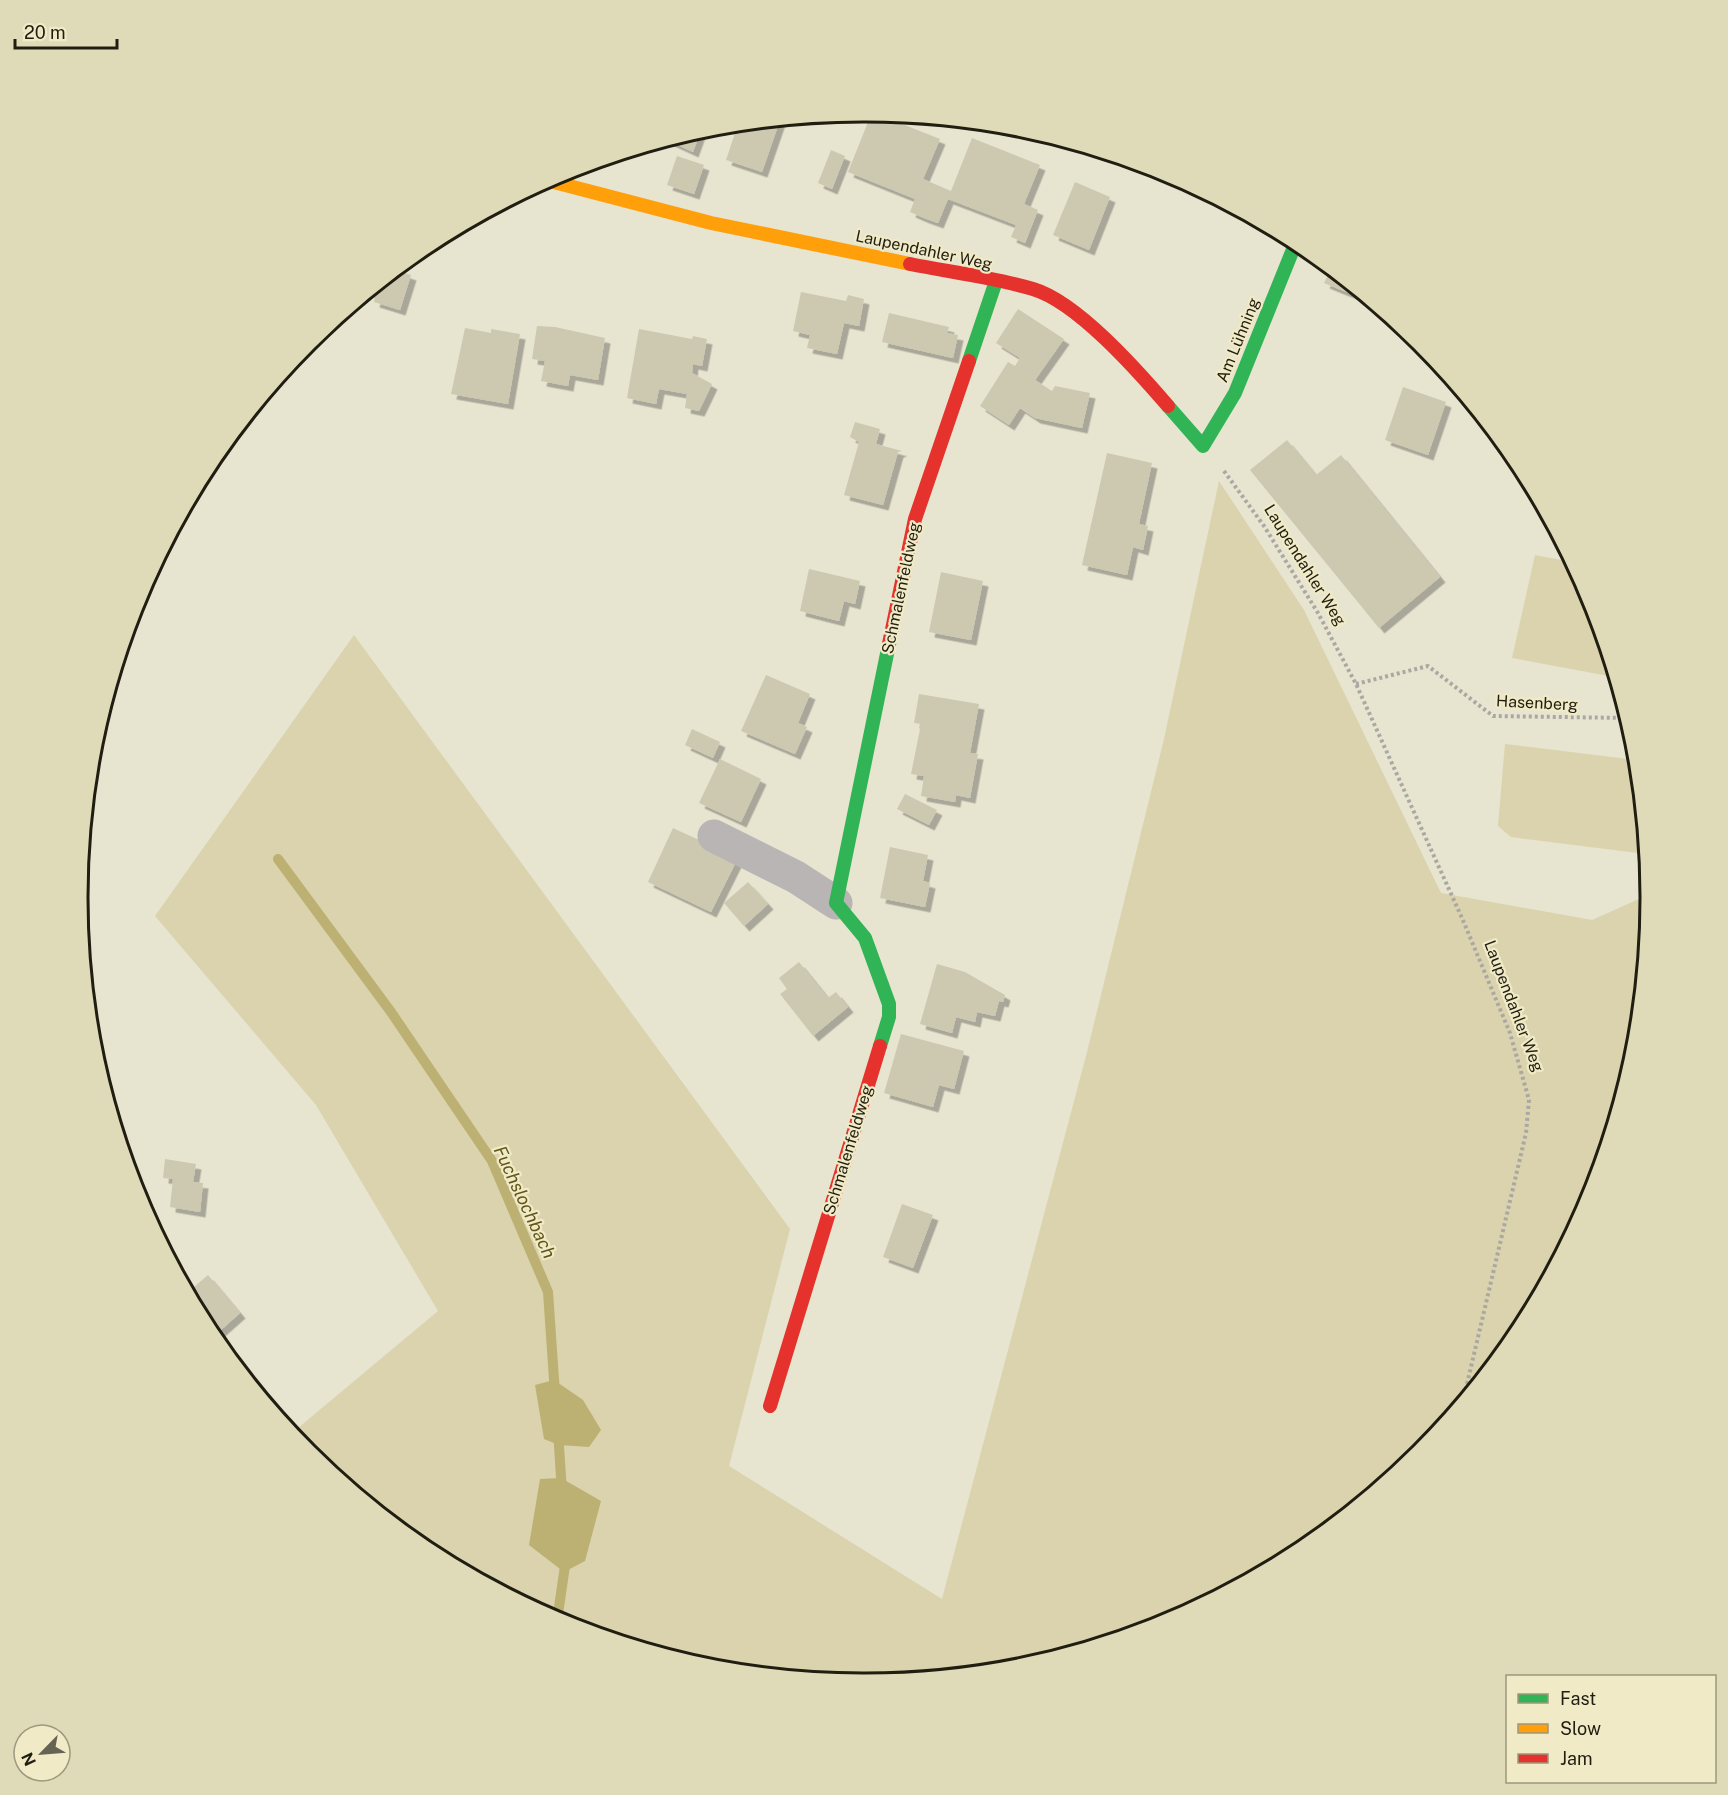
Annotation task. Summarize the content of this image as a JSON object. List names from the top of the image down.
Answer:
{
  "streets": {
    "street": ["Laupendahler Weg", "Am Lühning", "Schmalenfeldweg"],
    "path": ["Hasenberg"]
  },
  "crossings": [
    ["Laupendahler Weg", "Am Lühning"],
    ["Laupendahler Weg", "Schmalenfeldweg"],
    ["Laupendahler Weg", "Hasenberg"]
  ],
  "water": ["Fuchslochbach"],
  "legend": ["Fast", "Slow", "Jam"],
  "scale_bar": "20 m",
  "north": "bottom left"
}
